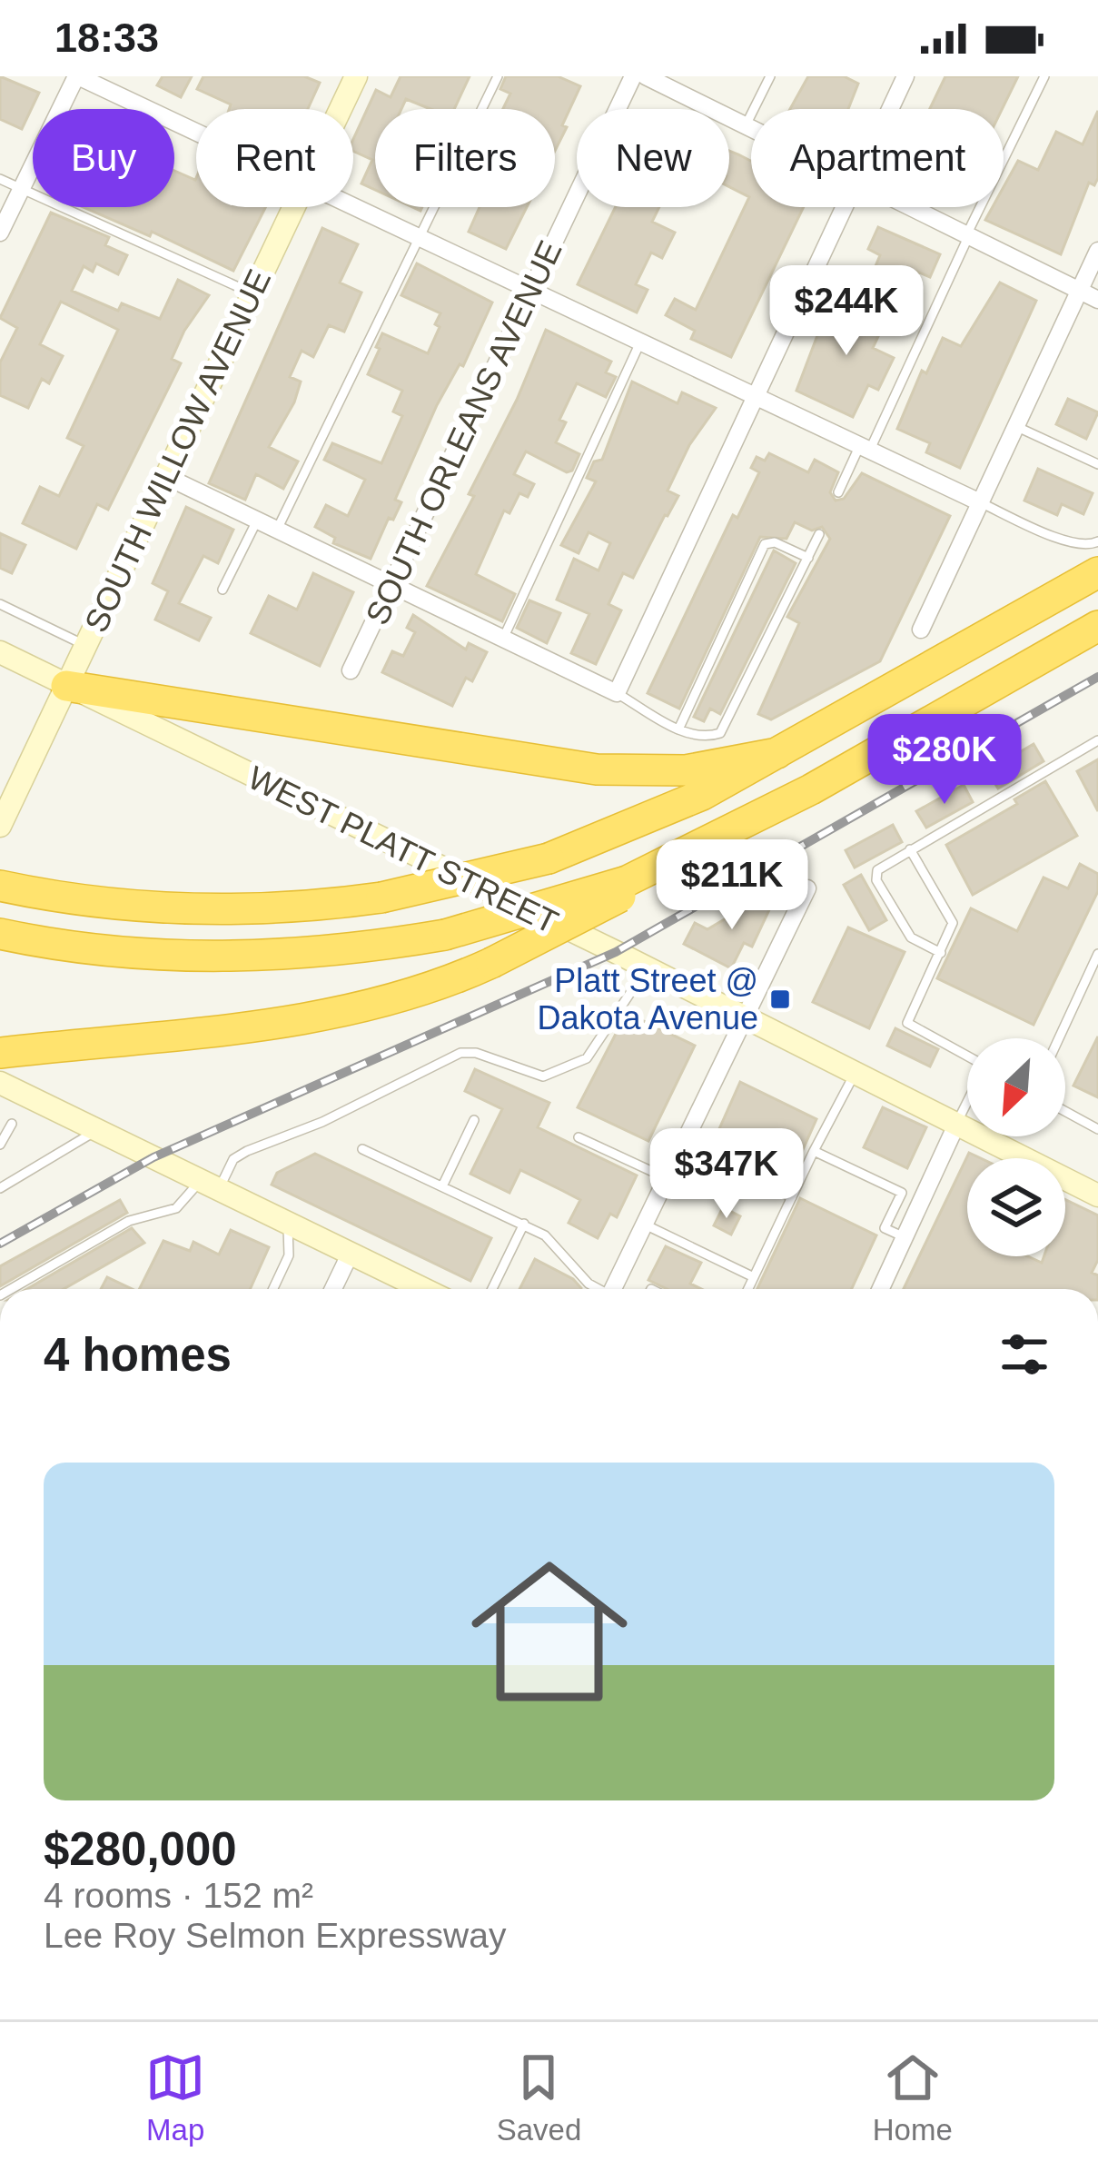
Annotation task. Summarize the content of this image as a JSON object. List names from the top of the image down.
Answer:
{
  "streets": {
    "main road": ["SOUTH WILLOW AVENUE", "WEST PLATT STREET"],
    "street": ["SOUTH ORLEANS AVENUE"]
  },
  "crossings": [
    ["SOUTH WILLOW AVENUE", "WEST PLATT STREET"]
  ],
  "places": {
    "transit": ["Platt Street @ Dakota Avenue"]
  },
  "north": "bottom left",
  "page": {
    "status": "18:33",
    "chip": [
      "Buy",
      "Rent",
      "Filters",
      "New",
      "Apartment"
    ],
    "price": [
      "$244K",
      "$280K",
      "$211K",
      "$347K"
    ],
    "heading": "4 homes",
    "list": [
      {
        "name": "$280,000",
        "note": "4 rooms · 152 m² · Lee Roy Selmon Expressway"
      }
    ],
    "tabs": ["Map", "Saved", "Home"]
  }
}
